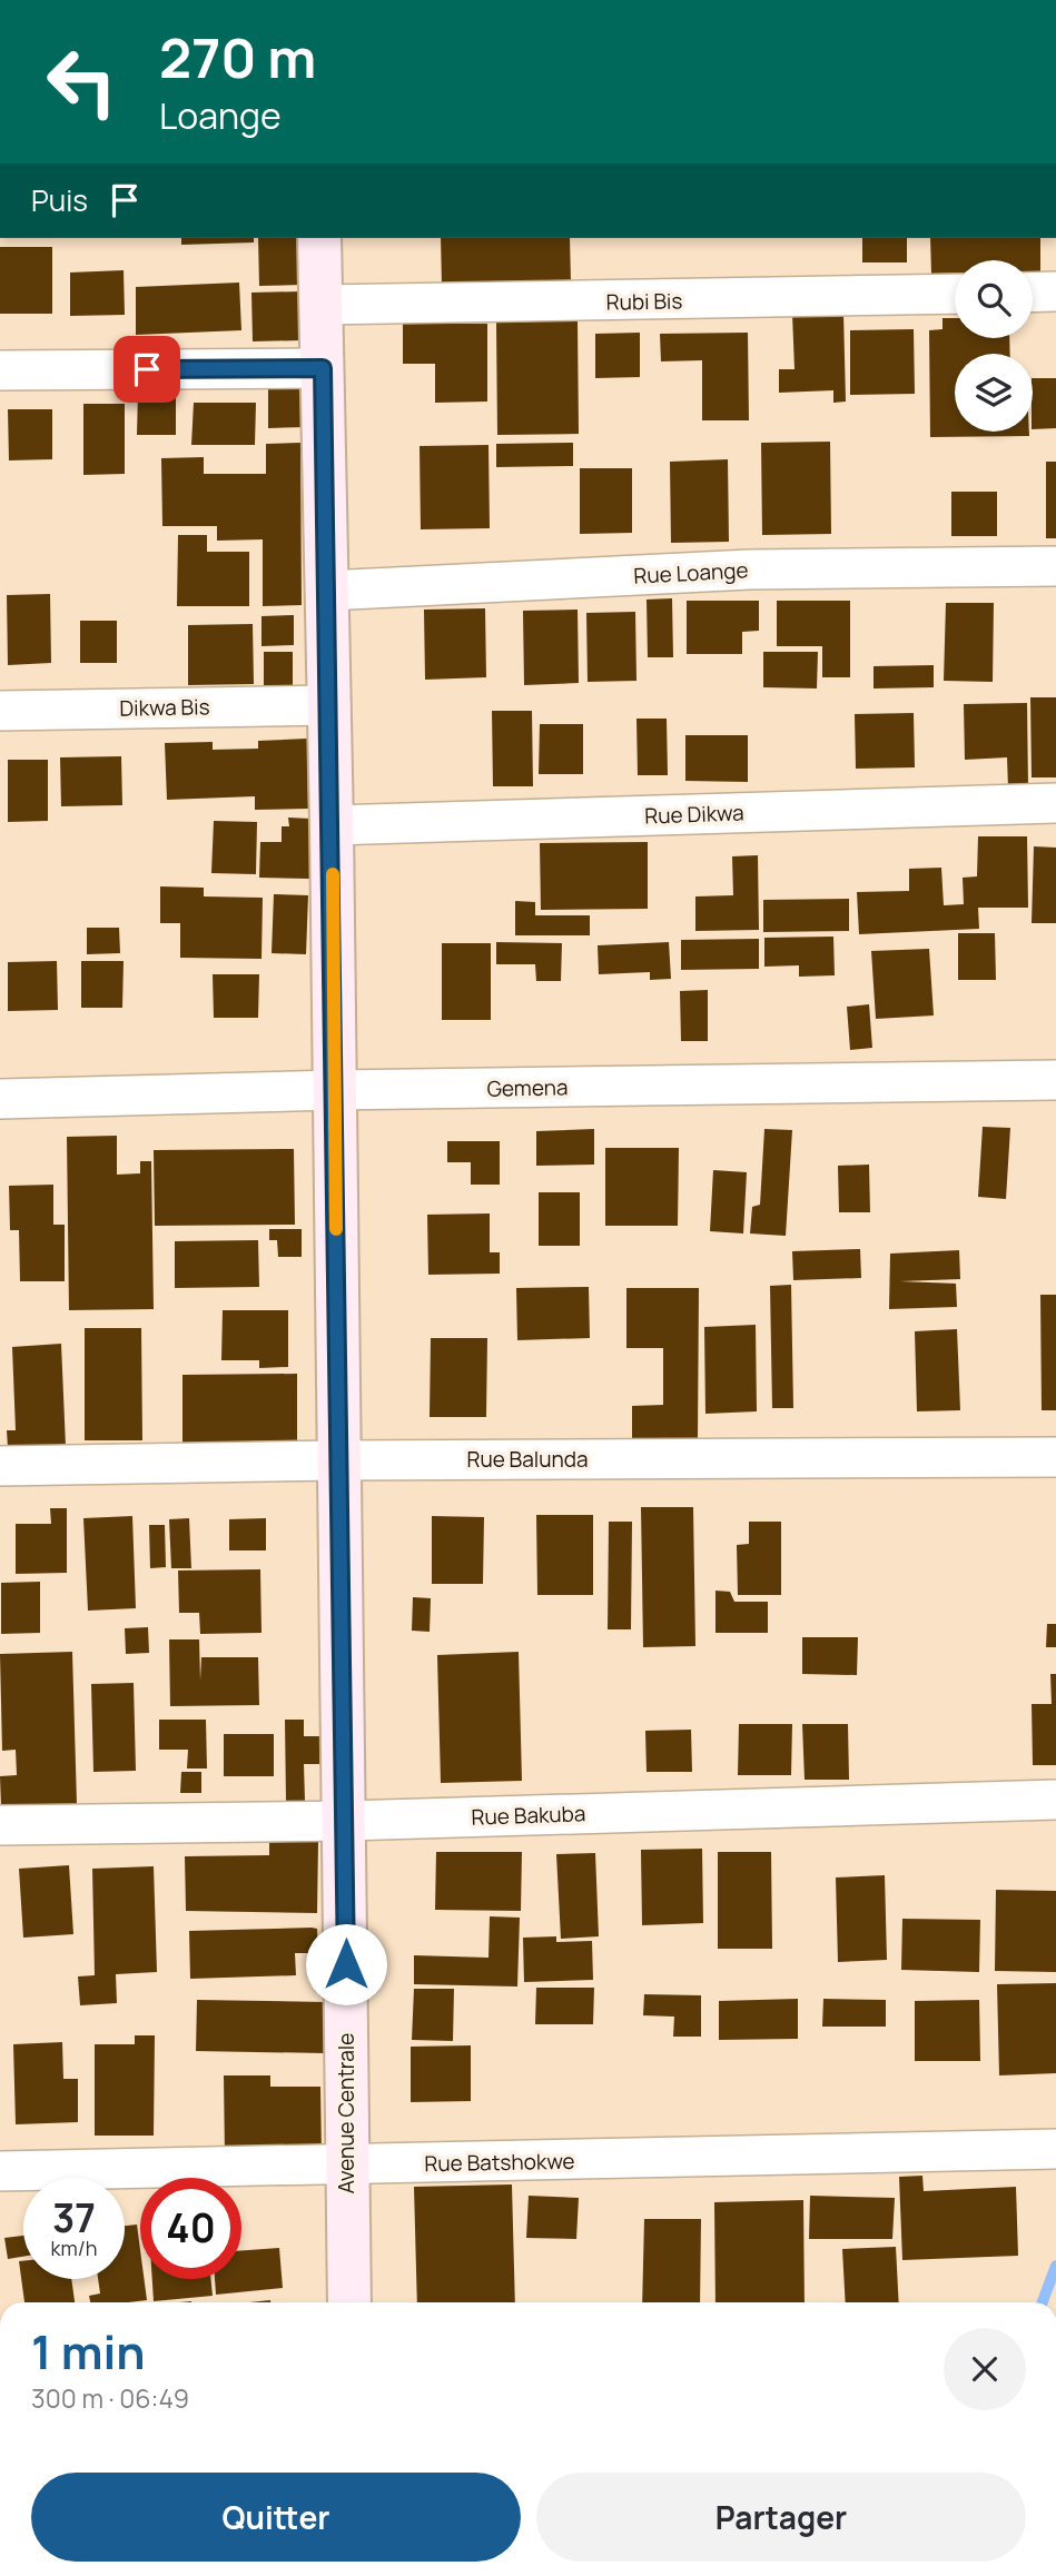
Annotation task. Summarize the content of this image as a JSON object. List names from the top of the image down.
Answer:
{
  "streets": {
    "street": [
      "Rubi Bis",
      "Rue Loange",
      "Dikwa Bis",
      "Rue Dikwa",
      "Gemena",
      "Rue Balunda",
      "Rue Bakuba",
      "Avenue Centrale",
      "Rue Batshokwe"
    ]
  },
  "crossings": [
    ["Rubi Bis", "Avenue Centrale"],
    ["Rue Loange", "Avenue Centrale"],
    ["Dikwa Bis", "Avenue Centrale"],
    ["Rue Dikwa", "Avenue Centrale"],
    ["Gemena", "Avenue Centrale"],
    ["Rue Balunda", "Avenue Centrale"],
    ["Rue Bakuba", "Avenue Centrale"],
    ["Avenue Centrale", "Rue Batshokwe"]
  ],
  "page": {
    "turn": ["270 m", "Loange"],
    "then": "Puis",
    "speed": "37 km/h",
    "limit": "40",
    "heading": ["1 min", "300 m · 06:49"],
    "buttons": ["Quitter", "Partager"]
  }
}
